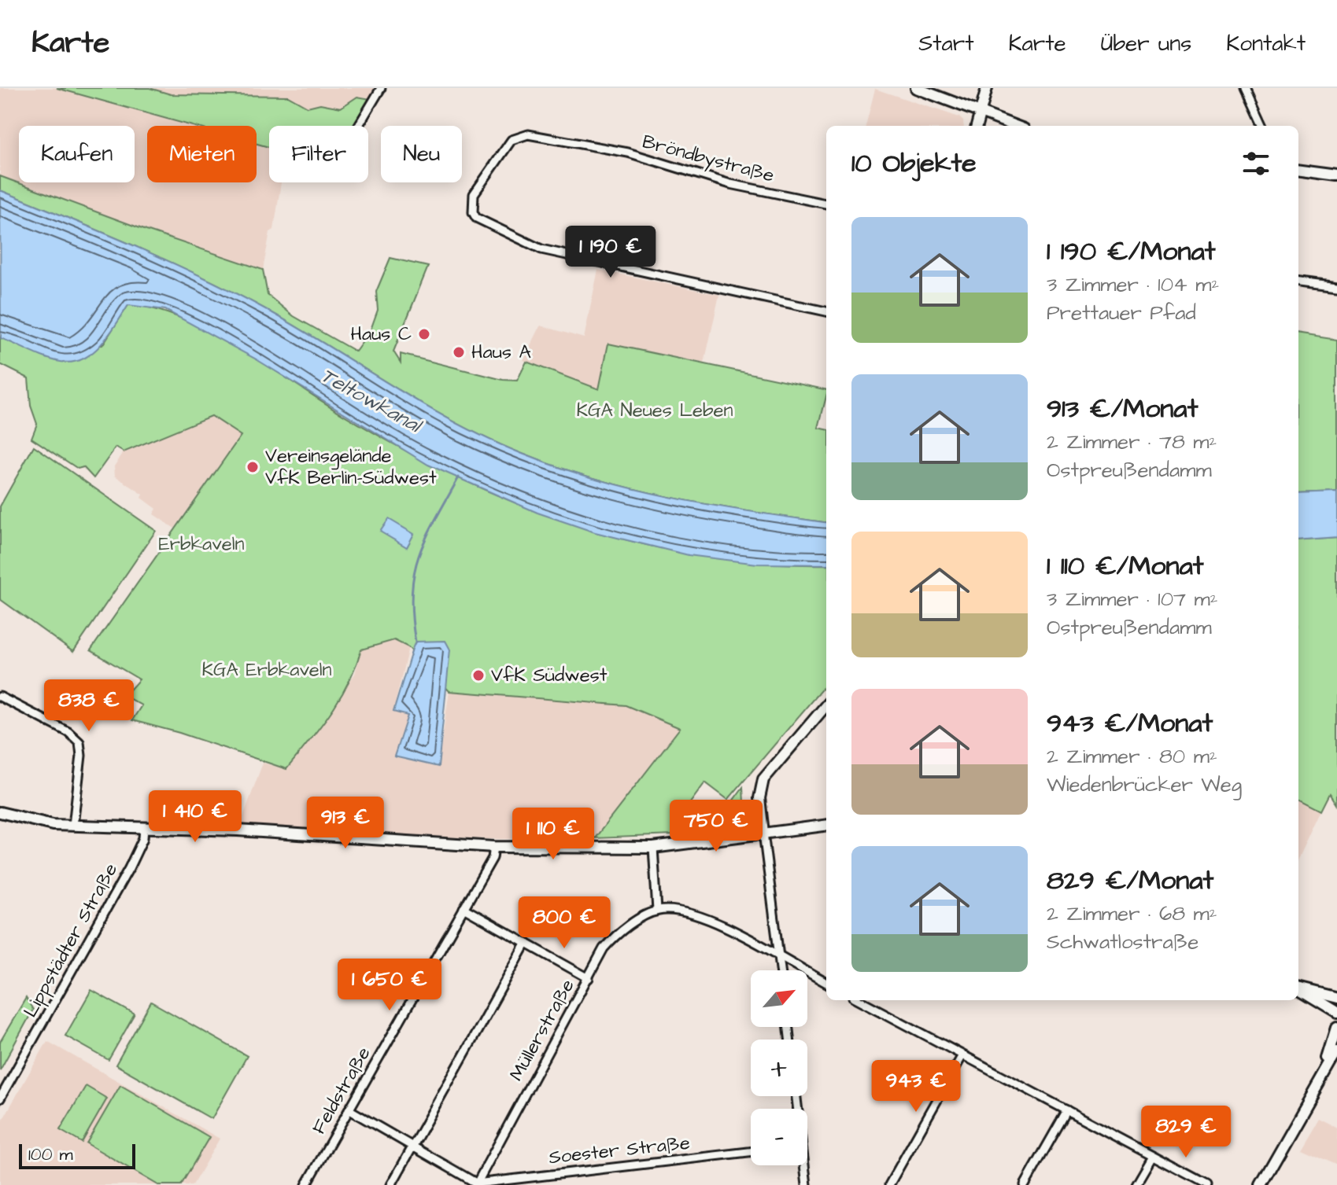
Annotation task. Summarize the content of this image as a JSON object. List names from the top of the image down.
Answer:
{
  "streets": {
    "street": [
      "Bröndbystraße",
      "Lippstädter Straße",
      "Müllerstraße",
      "Feldstraße",
      "Soester Straße"
    ]
  },
  "crossings": [
    ["Müllerstraße", "Soester Straße"]
  ],
  "water": ["Teltowkanal"],
  "parks": ["KGA Neues Leben", "Erbkaveln", "KGA Erbkaveln"],
  "places": [
    "Haus C",
    "Haus A",
    "Vereinsgelände VfK Berlin-Südwest",
    "VfK Südwest"
  ],
  "scale_bar": "100 m",
  "north": "top right",
  "page": {
    "header": "Karte",
    "nav": [
      "Start",
      "Karte",
      "Über uns",
      "Kontakt"
    ],
    "chip": [
      "Kaufen",
      "Mieten",
      "Filter",
      "Neu"
    ],
    "heading": "10 Objekte",
    "list": [
      {
        "name": "1 190 €/Monat",
        "note": "3 Zimmer · 104 m² · Prettauer Pfad"
      },
      {
        "name": "913 €/Monat",
        "note": "2 Zimmer · 78 m² · Ostpreußendamm"
      },
      {
        "name": "1 110 €/Monat",
        "note": "3 Zimmer · 107 m² · Ostpreußendamm"
      },
      {
        "name": "943 €/Monat",
        "note": "2 Zimmer · 80 m² · Wiedenbrücker Weg"
      },
      {
        "name": "829 €/Monat",
        "note": "2 Zimmer · 68 m² · Schwatlostraße"
      }
    ],
    "price": [
      "1 190 €",
      "838 €",
      "1 410 €",
      "913 €",
      "750 €",
      "1 110 €",
      "800 €",
      "1 650 €",
      "943 €",
      "829 €"
    ],
    "map_buttons": ["+", "−"],
    "scale": "100 m"
  }
}
